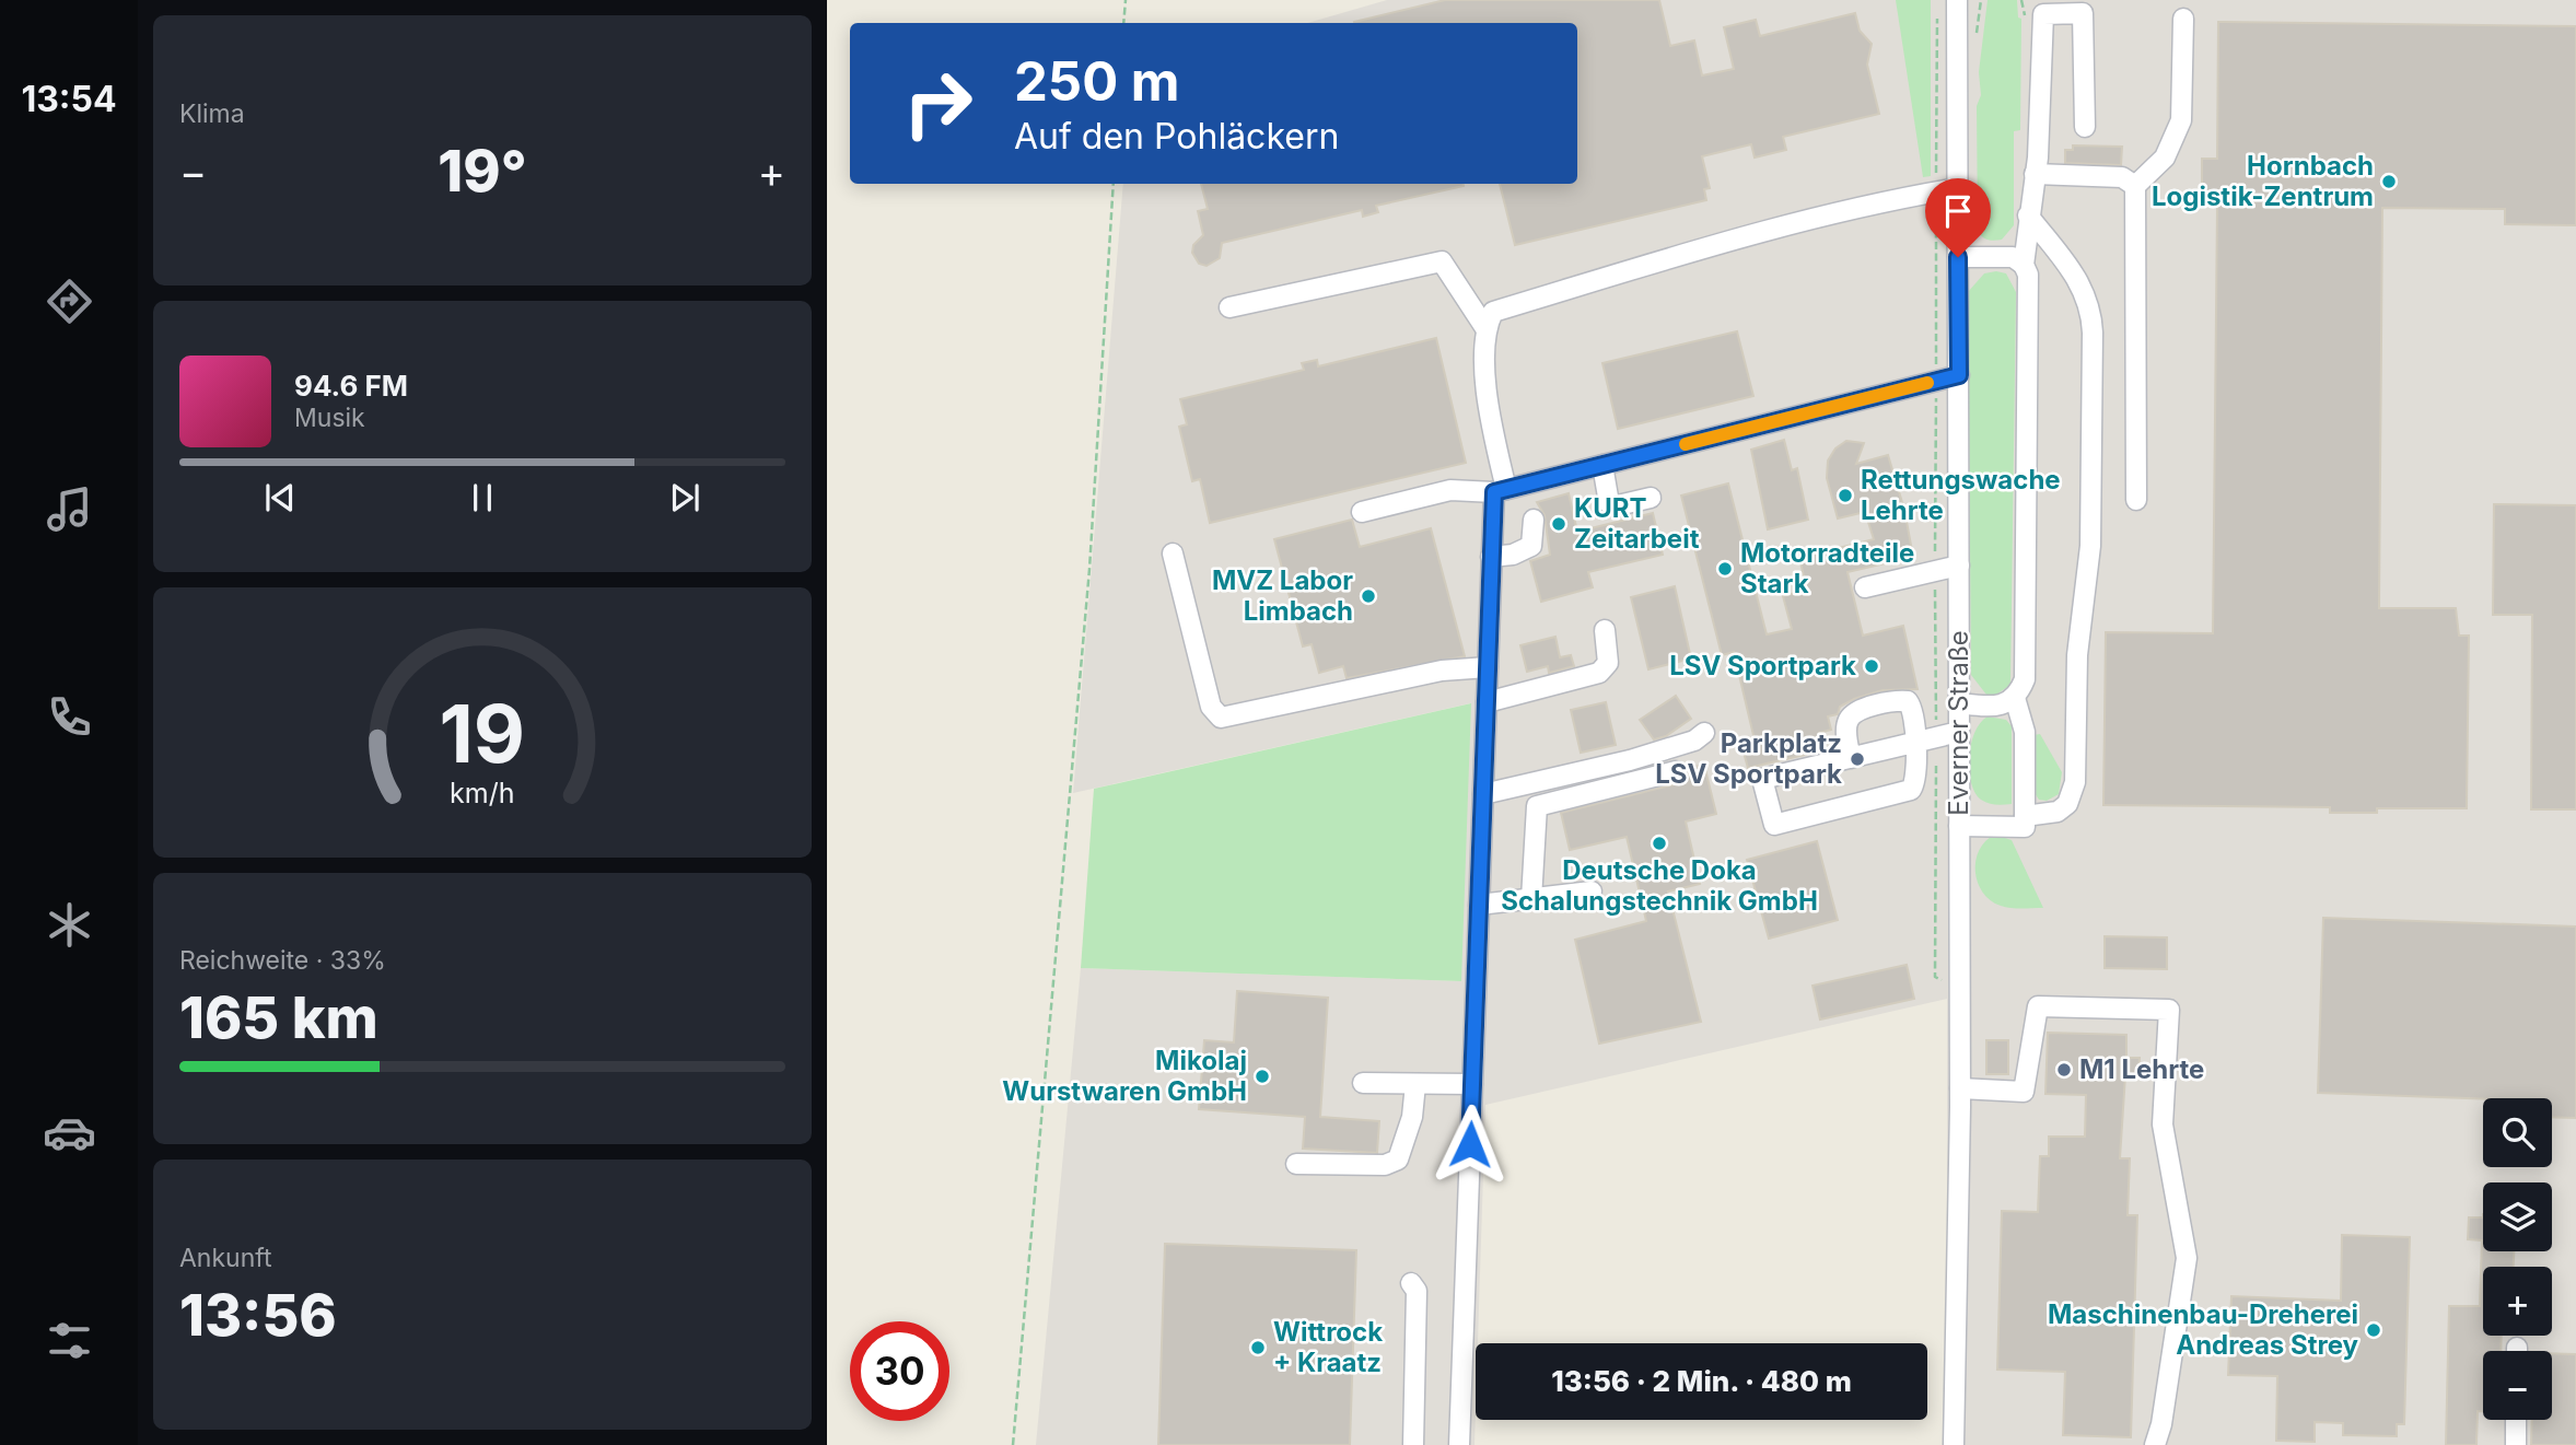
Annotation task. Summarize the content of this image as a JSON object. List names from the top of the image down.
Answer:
{
  "streets": {
    "street": ["Everner Straße"]
  },
  "places": [
    "Hornbach Logistik-Zentrum",
    "Rettungswache Lehrte",
    "KURT Zeitarbeit",
    "Motorradteile Stark",
    "MVZ Labor Limbach",
    "LSV Sportpark",
    "Parkplatz LSV Sportpark",
    "Deutsche Doka Schalungstechnik GmbH",
    "M1 Lehrte",
    "Mikolaj Wurstwaren GmbH",
    "Maschinenbau-Dreherei Andreas Strey",
    "Wittrock + Kraatz"
  ],
  "page": {
    "tabs": "13:54",
    "tile": [
      "Klima",
      ["Reichweite · 33%", "165 km"],
      ["Ankunft", "13:56"]
    ],
    "turn": ["250 m", "Auf den Pohläckern"],
    "heat": ["−", "19°", "+"],
    "song": ["94.6 FM", "Musik"],
    "map_buttons": ["+", "−"],
    "limit": "30",
    "trip": "13:56 · 2 Min. · 480 m",
    "gauge": ["19", "km/h"]
  }
}
